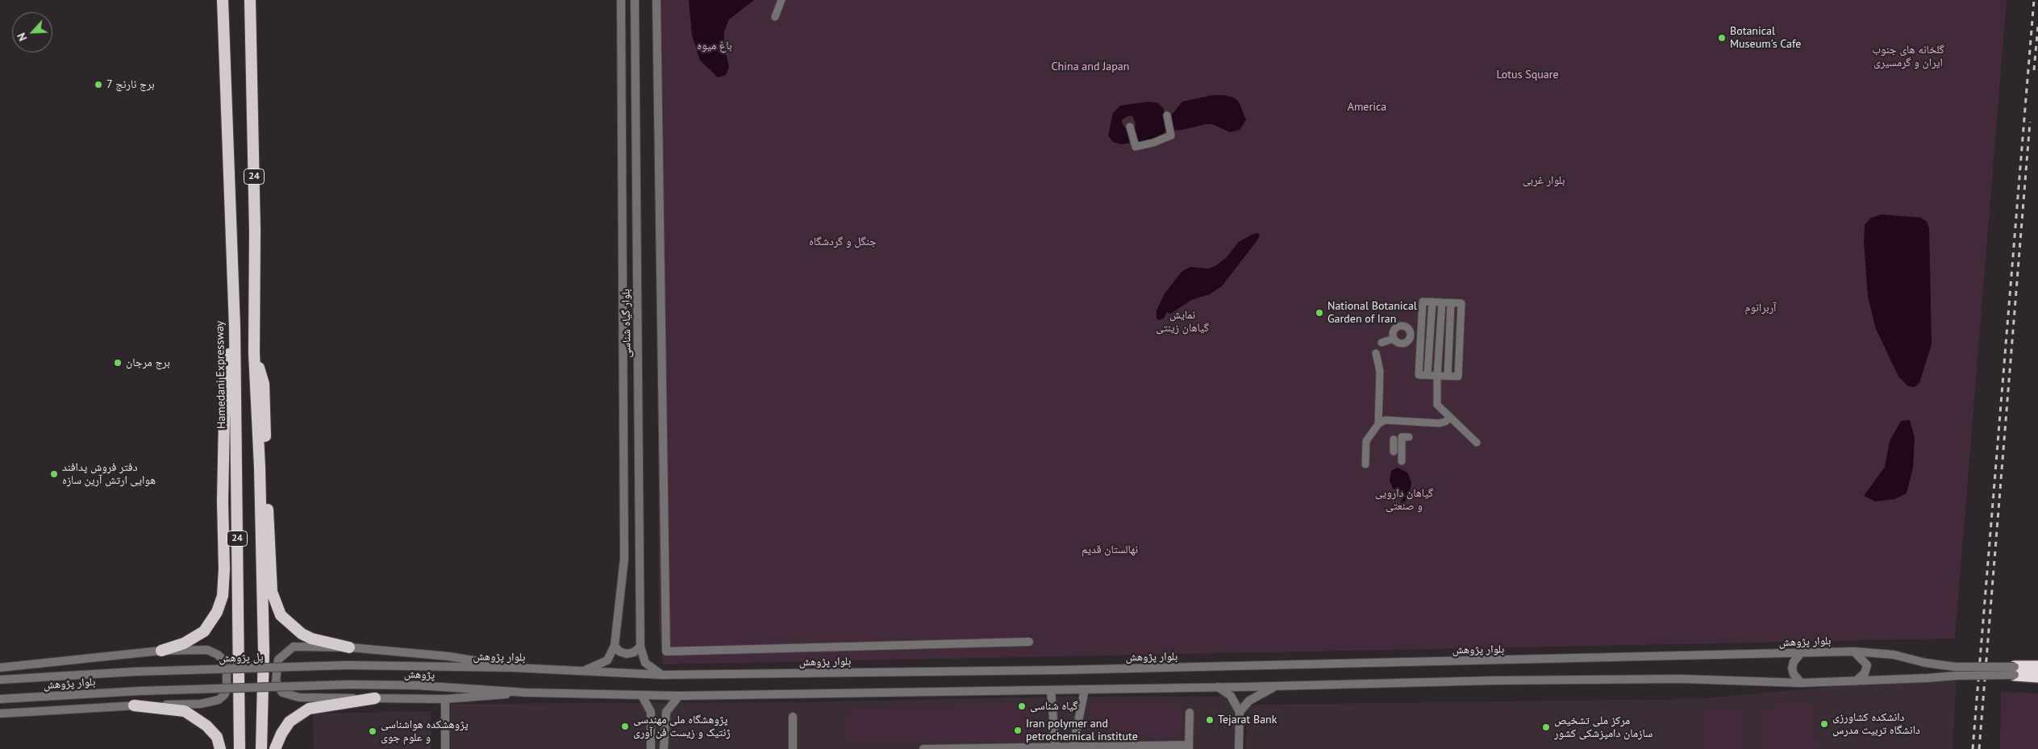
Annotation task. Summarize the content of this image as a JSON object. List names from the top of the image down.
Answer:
{
  "streets": {
    "highway": ["24", "Hamedani Expressway"],
    "street": [
      "بلوار گیاه شناسی",
      "بلوار پژوهش",
      "پل پژوهش",
      "پژوهش"
    ]
  },
  "crossings": [
    ["بلوار پژوهش", "پل پژوهش"],
    ["بلوار پژوهش", "پژوهش"]
  ],
  "parks": [
    "باغ میوه",
    "گلخانه های جنوب ایران و گرمسیری",
    "China and Japan",
    "Lotus Square",
    "America",
    "بلوار غربی",
    "جنگل و گردشگاه",
    "آربرانوم",
    "نمایش گیاهان زینتی",
    "گیاهان دارویی و صنعتی",
    "نهالستان قدیم"
  ],
  "places": [
    "Botanical Museum's Cafe",
    "برج نارنج 7",
    "National Botanical Garden of Iran",
    "برج مرجان",
    "دفتر فروش پدافند هوایی ارتش آرین سازه",
    "گیاه شناسی",
    "Tejarat Bank",
    "دانشکده کشاورزی دانشگاه تربیت مدرس",
    "پژوهشگاه ملی مهندسی ژنتیک و زیست فن آوری",
    "مرکز ملی تشخیص سازمان دامپزشکی کشور",
    "Iran polymer and petrochemical institute",
    "پژوهشکده هواشناسی و علوم جوی"
  ],
  "north": "bottom left"
}
